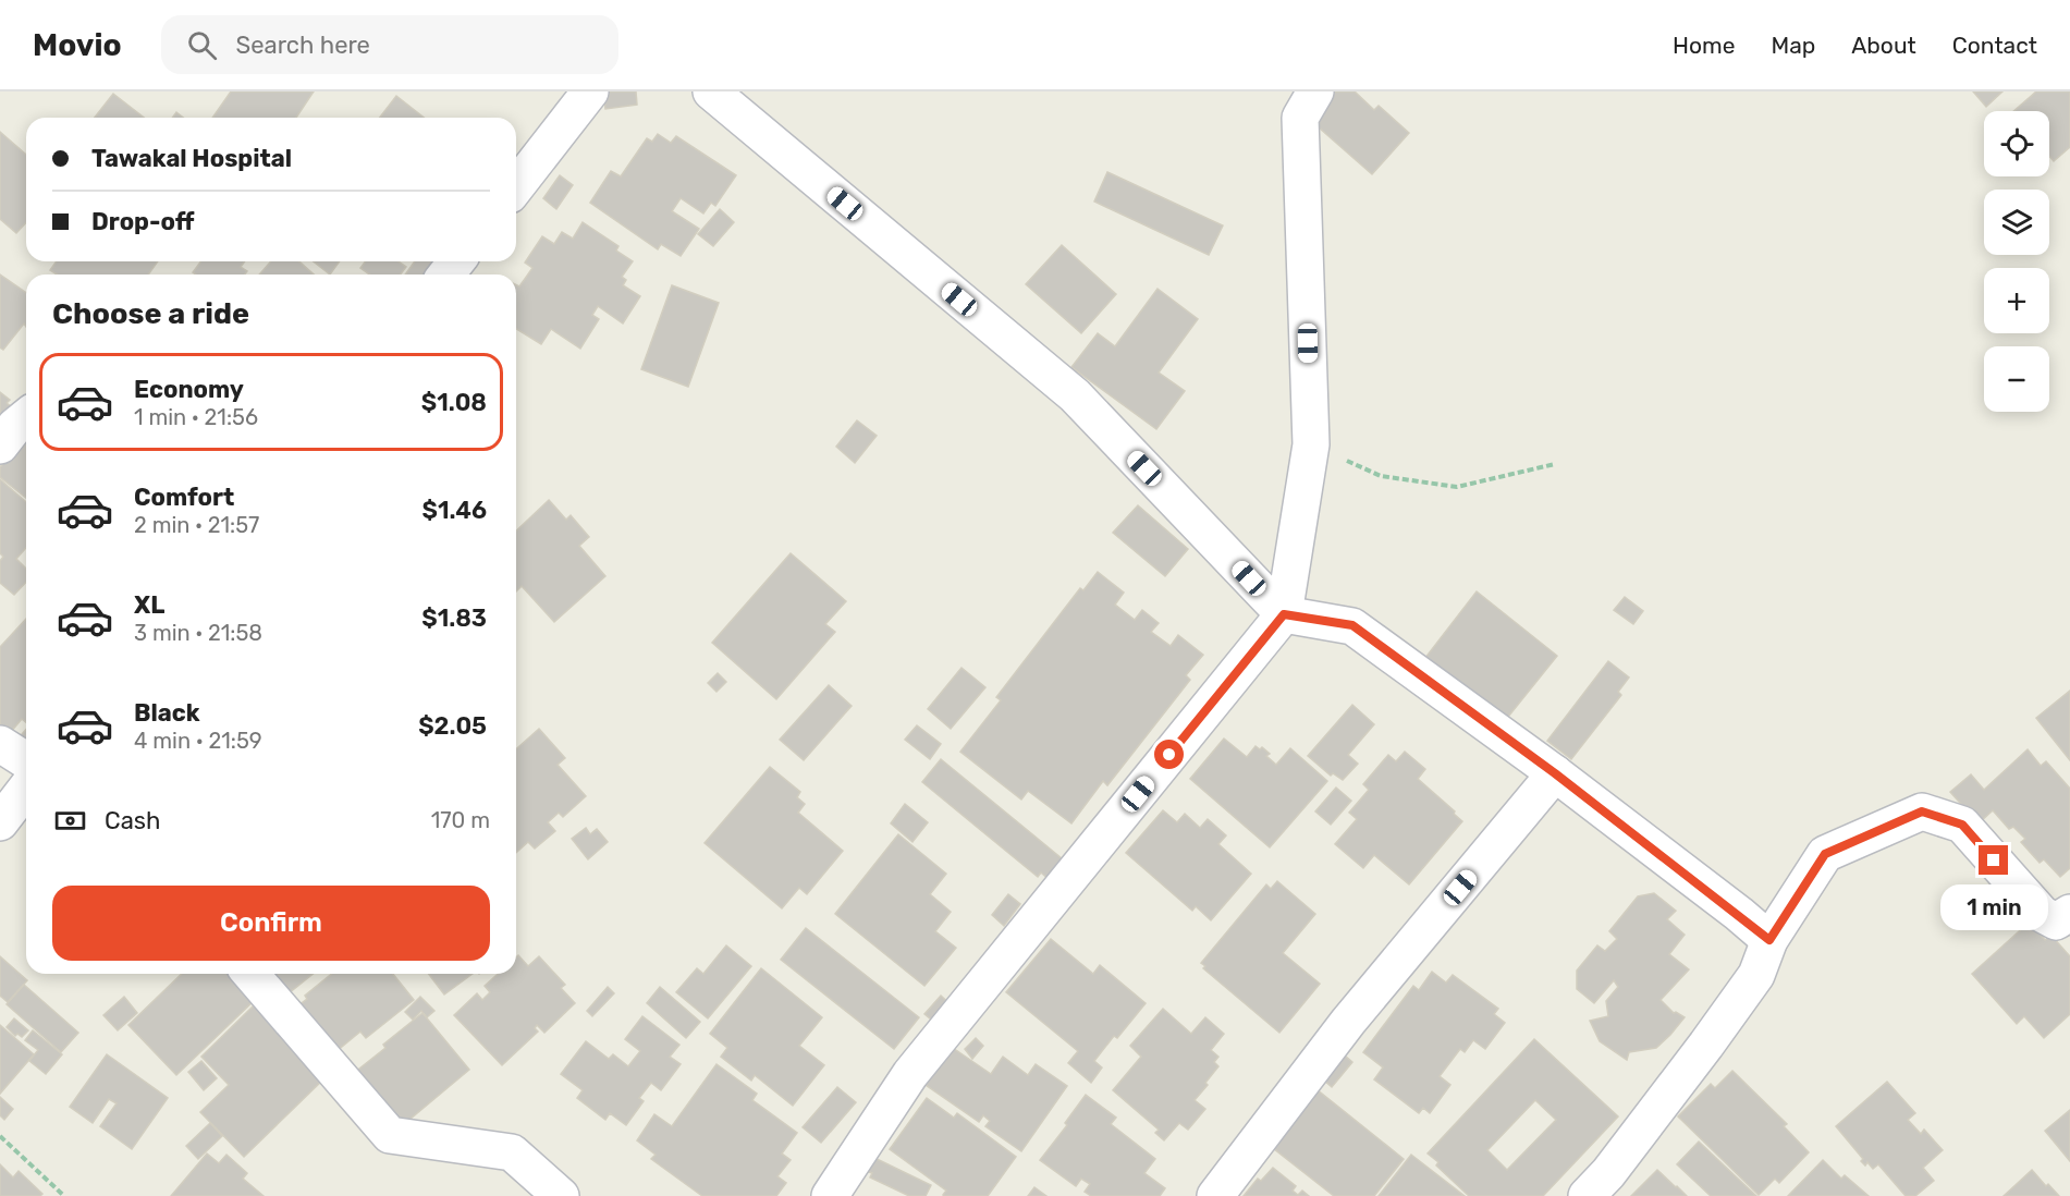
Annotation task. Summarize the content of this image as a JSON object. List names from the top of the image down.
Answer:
{
  "page": {
    "header": "Movio",
    "search": "Search here",
    "nav": [
      "Home",
      "Map",
      "About",
      "Contact"
    ],
    "map_buttons": ["+", "−"],
    "banner": ["Tawakal Hospital", "Drop-off"],
    "heading": "Choose a ride",
    "list": [
      {
        "name": "Economy",
        "note": "1 min · 21:56",
        "value": "$1.08"
      },
      {
        "name": "Comfort",
        "note": "2 min · 21:57",
        "value": "$1.46"
      },
      {
        "name": "XL",
        "note": "3 min · 21:58",
        "value": "$1.83"
      },
      {
        "name": "Black",
        "note": "4 min · 21:59",
        "value": "$2.05"
      }
    ],
    "pay": ["Cash", "170 m"],
    "buttons": "Confirm",
    "bubble": "1 min"
  }
}
